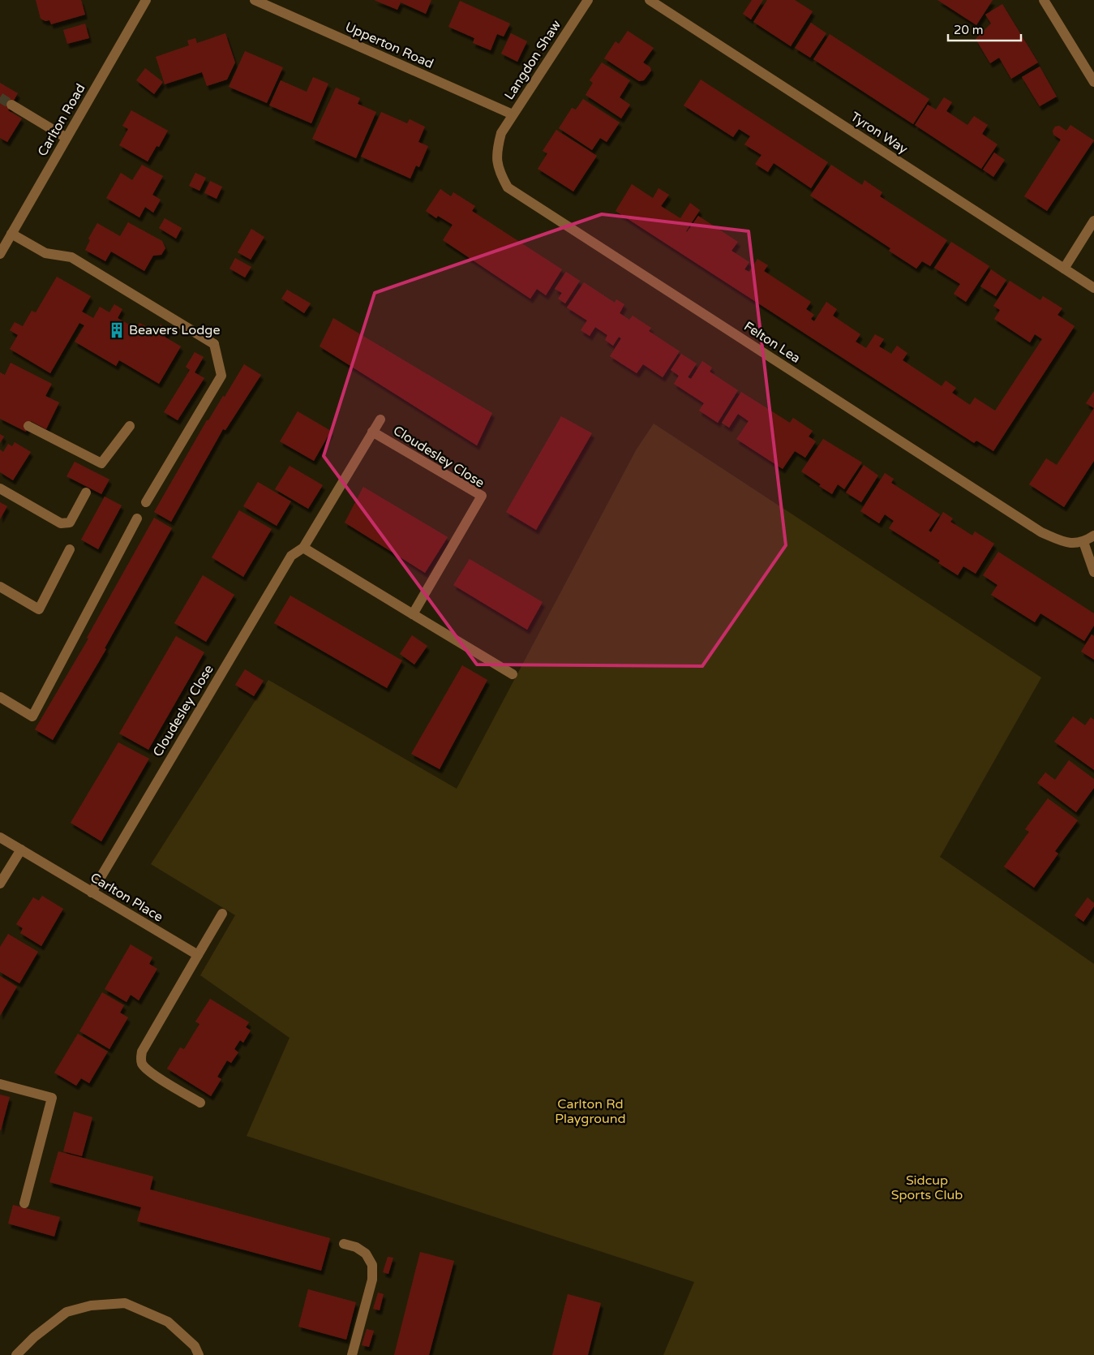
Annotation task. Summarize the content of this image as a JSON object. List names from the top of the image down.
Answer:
{
  "streets": {
    "street": [
      "Upperton Road",
      "Langdon Shaw",
      "Carlton Road",
      "Tyron Way",
      "Felton Lea",
      "Cloudesley Close",
      "Carlton Place"
    ]
  },
  "crossings": [
    ["Upperton Road", "Langdon Shaw"],
    ["Upperton Road", "Felton Lea"],
    ["Langdon Shaw", "Felton Lea"],
    ["Cloudesley Close", "Carlton Place"]
  ],
  "parks": ["Carlton Rd Playground", "Sidcup Sports Club"],
  "places": {
    "building": ["Beavers Lodge"]
  },
  "scale_bar": "20 m"
}
